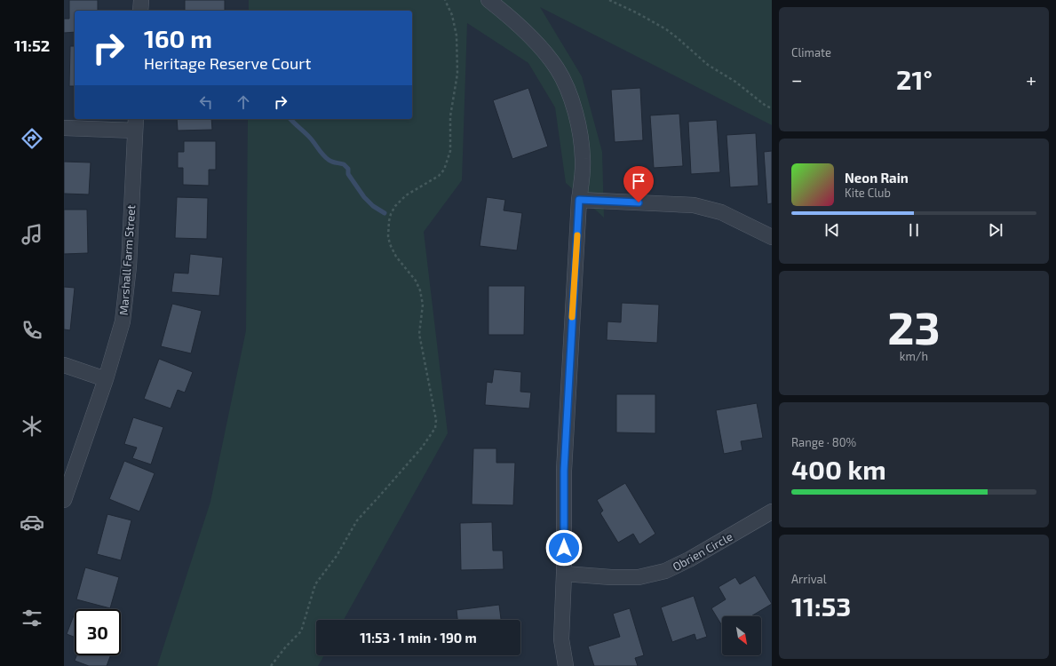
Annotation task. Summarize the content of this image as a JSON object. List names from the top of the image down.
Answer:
{
  "streets": {
    "street": ["Marshall Farm Street", "Obrien Circle"]
  },
  "north": "bottom right",
  "page": {
    "tabs": "11:52",
    "tile": [
      "Climate",
      ["23", "km/h"],
      ["Range · 80%", "400 km"],
      ["Arrival", "11:53"]
    ],
    "turn": ["160 m", "Heritage Reserve Court"],
    "heat": ["−", "21°", "+"],
    "song": ["Neon Rain", "Kite Club"],
    "limit": "30",
    "trip": "11:53 · 1 min · 190 m"
  }
}
